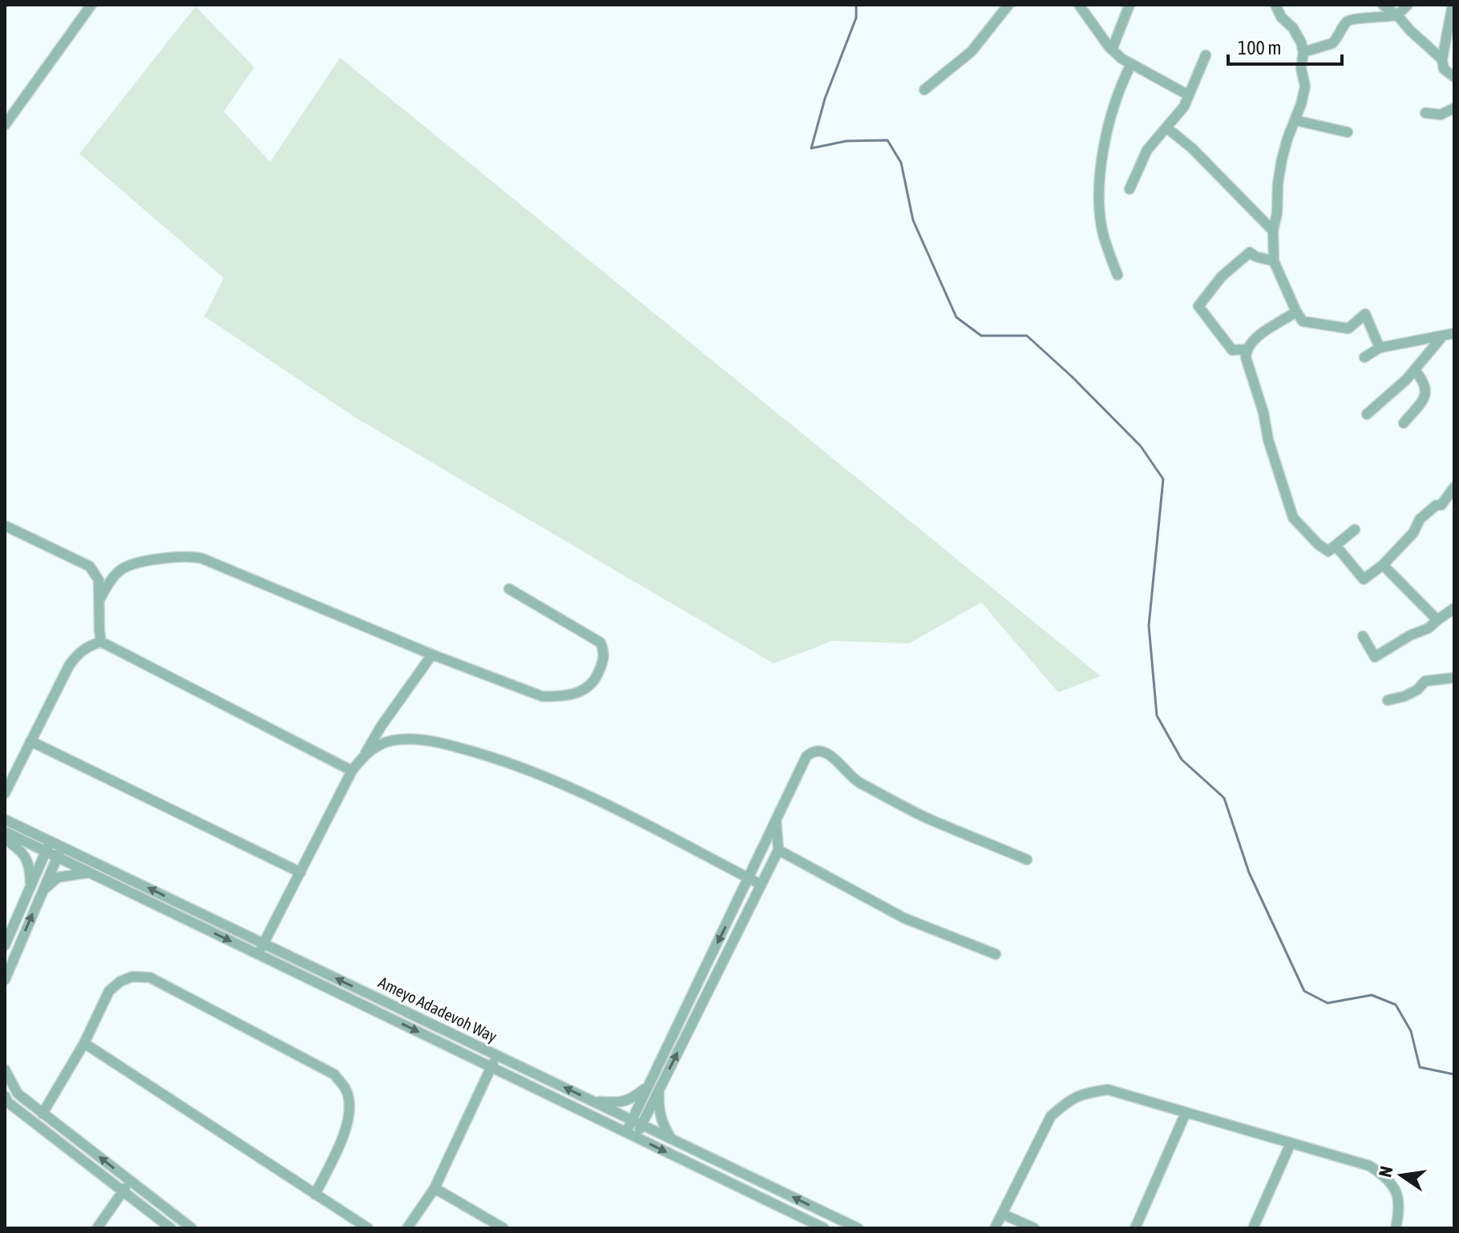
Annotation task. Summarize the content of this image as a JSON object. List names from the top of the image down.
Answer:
{
  "streets": {
    "street": ["Ameyo Adadevoh Way"]
  },
  "scale_bar": "100 m",
  "north": "left"
}
